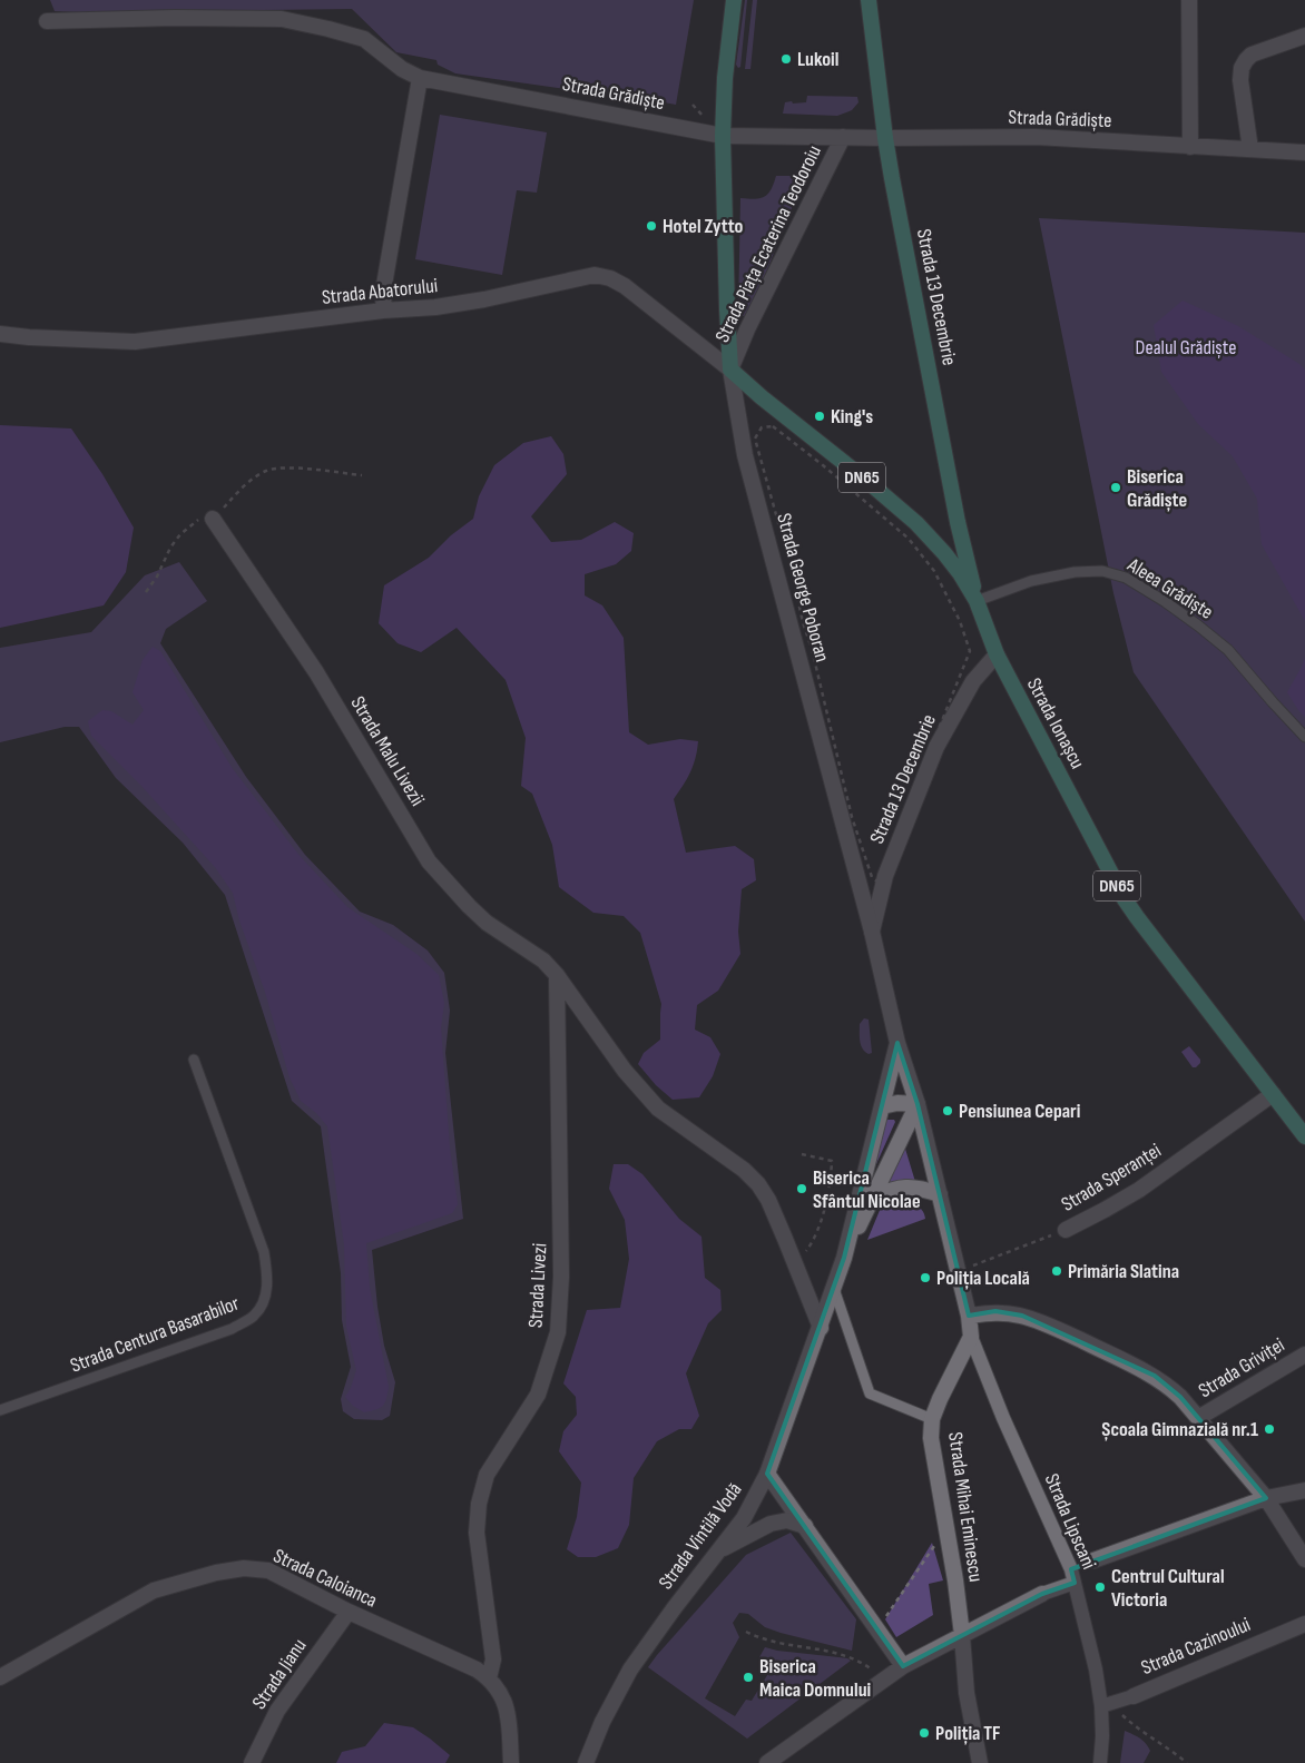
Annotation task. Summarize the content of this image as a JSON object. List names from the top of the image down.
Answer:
{
  "streets": {
    "main road": [
      "Strada 13 Decembrie",
      "DN65",
      "Strada George Poboran",
      "Strada Ionașcu"
    ],
    "street": [
      "Strada Grădiște",
      "Strada Piața Ecaterina Teodoroiu",
      "Strada Abatorului",
      "Strada Malu Livezii",
      "Strada Speranței",
      "Strada Livezi",
      "Strada Griviței",
      "Strada Mihai Eminescu",
      "Strada Lipscani",
      "Strada Vintilă Vodă",
      "Strada Caloianca",
      "Strada Cazinoului",
      "Strada Jianu"
    ],
    "lane": ["Aleea Grădiște", "Strada Centura Basarabilor"]
  },
  "crossings": [
    ["Strada Grădiște", "Strada Piața Ecaterina Teodoroiu"],
    ["Strada Grădiște", "Strada 13 Decembrie"],
    ["Strada Grădiște", "Strada George Poboran"],
    ["Strada Piața Ecaterina Teodoroiu", "Strada Abatorului"],
    ["Strada Piața Ecaterina Teodoroiu", "Strada George Poboran"],
    ["Strada Piața Ecaterina Teodoroiu", "Strada Ionașcu"],
    ["Strada Abatorului", "Strada George Poboran"],
    ["Strada Abatorului", "Strada Ionașcu"],
    ["Strada 13 Decembrie", "Strada George Poboran"],
    ["Strada 13 Decembrie", "Aleea Grădiște"],
    ["Strada 13 Decembrie", "Strada Ionașcu"],
    ["Strada George Poboran", "Strada Ionașcu"],
    ["Strada George Poboran", "Strada Vintilă Vodă"],
    ["Aleea Grădiște", "Strada Ionașcu"],
    ["Strada Ionașcu", "Strada Speranței"],
    ["Strada Malu Livezii", "Strada Livezi"],
    ["Strada Malu Livezii", "Strada Vintilă Vodă"],
    ["Strada Livezi", "Strada Caloianca"],
    ["Strada Mihai Eminescu", "Strada Lipscani"],
    ["Strada Lipscani", "Strada Cazinoului"],
    ["Strada Caloianca", "Strada Jianu"]
  ],
  "parks": ["Dealul Grădiște"],
  "places": [
    "Lukoil",
    "Hotel Zytto",
    "King's",
    "Biserica Grădiște",
    "Pensiunea Cepari",
    "Biserica Sfântul Nicolae",
    "Primăria Slatina",
    "Poliția Locală",
    "Școala Gimnazială nr.1",
    "Centrul Cultural Victoria",
    "Biserica Maica Domnului",
    "Poliția TF"
  ]
}
